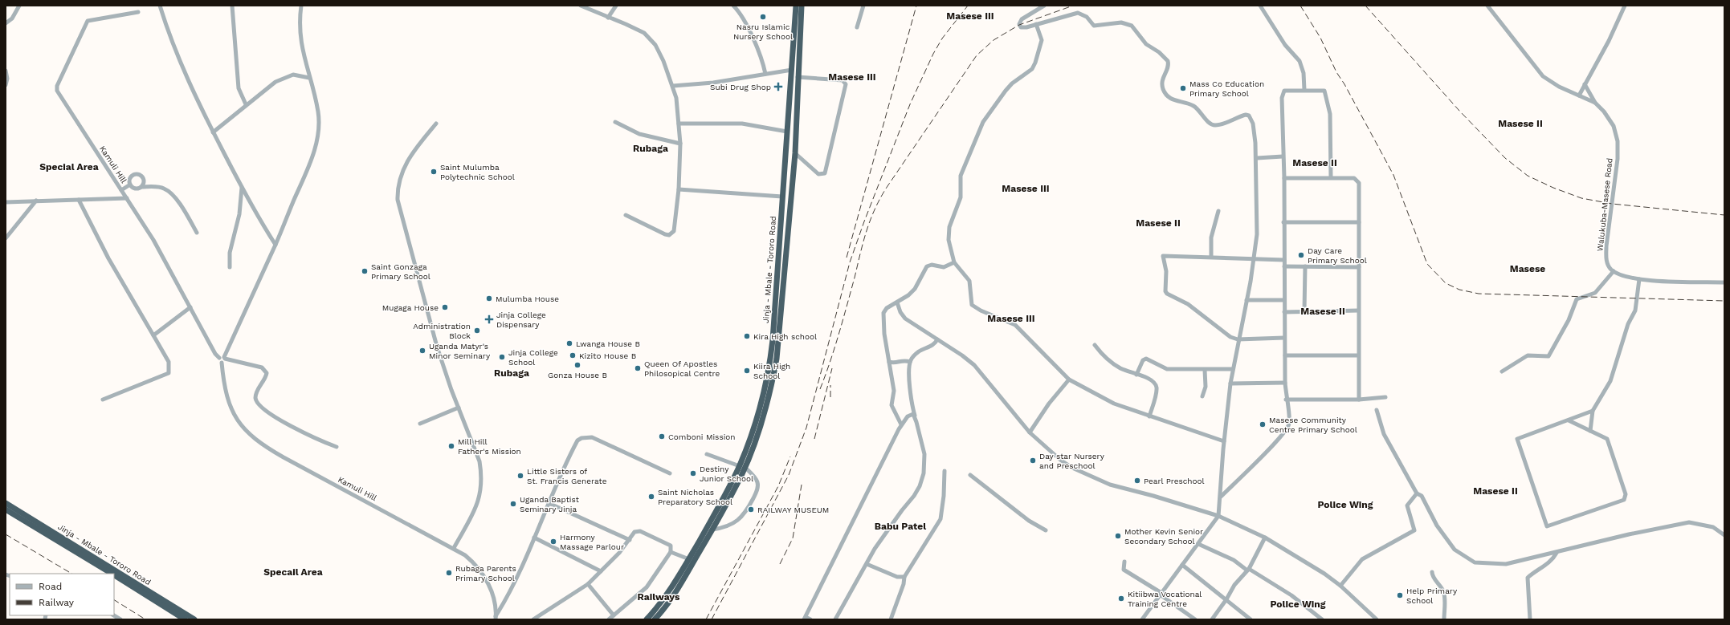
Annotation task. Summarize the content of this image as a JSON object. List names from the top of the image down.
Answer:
{
  "streets": {
    "highway": ["Jinja - Mbale - Tororo Road"],
    "street": ["Kamuli Hill", "Walukuba-Masese Road"]
  },
  "districts": [
    "Masese III",
    "Masese III",
    "Masese II",
    "Rubaga",
    "Masese II",
    "Special Area",
    "Masese III",
    "Masese II",
    "Masese",
    "Masese II",
    "Masese III",
    "Rubaga",
    "Masese II",
    "Police Wing",
    "Babu Patel",
    "Specail Area",
    "Railways",
    "Police Wing"
  ],
  "places": {
    "other": [
      "Nasru Islamic Nursery School",
      "Mass Co Education Primary School",
      "Saint Mulumba Polytechnic School",
      "Day Care Primary School",
      "Saint Gonzaga Primary School",
      "Mulumba House",
      "Mugaga House",
      "Administration Block",
      "Kira High school",
      "Lwanga House B",
      "Uganda Matyr's Minor Seminary",
      "Kizito House B",
      "Jinja College School",
      "Gonza House B",
      "Queen Of Apostles Philosopical Centre",
      "Kiira High School",
      "Masese Community Centre Primary School",
      "Comboni Mission",
      "Mill Hill Father's Mission",
      "Day star Nursery and Preschool",
      "Destiny Junior School",
      "Little Sisters of St. Francis Generate",
      "Pearl Preschool",
      "Saint Nicholas Preparatory School",
      "Uganda Baptist Seminary Jinja",
      "RAILWAY MUSEUM",
      "Mother Kevin Senior Secondary School",
      "Harmony Massage Parlour",
      "Rubaga Parents Primary School",
      "Help Primary School",
      "Kitiibwa Vocational Training Centre"
    ],
    "health": ["Subi Drug Shop", "Jinja College Dispensary"]
  },
  "legend": ["Road", "Railway"]
}
